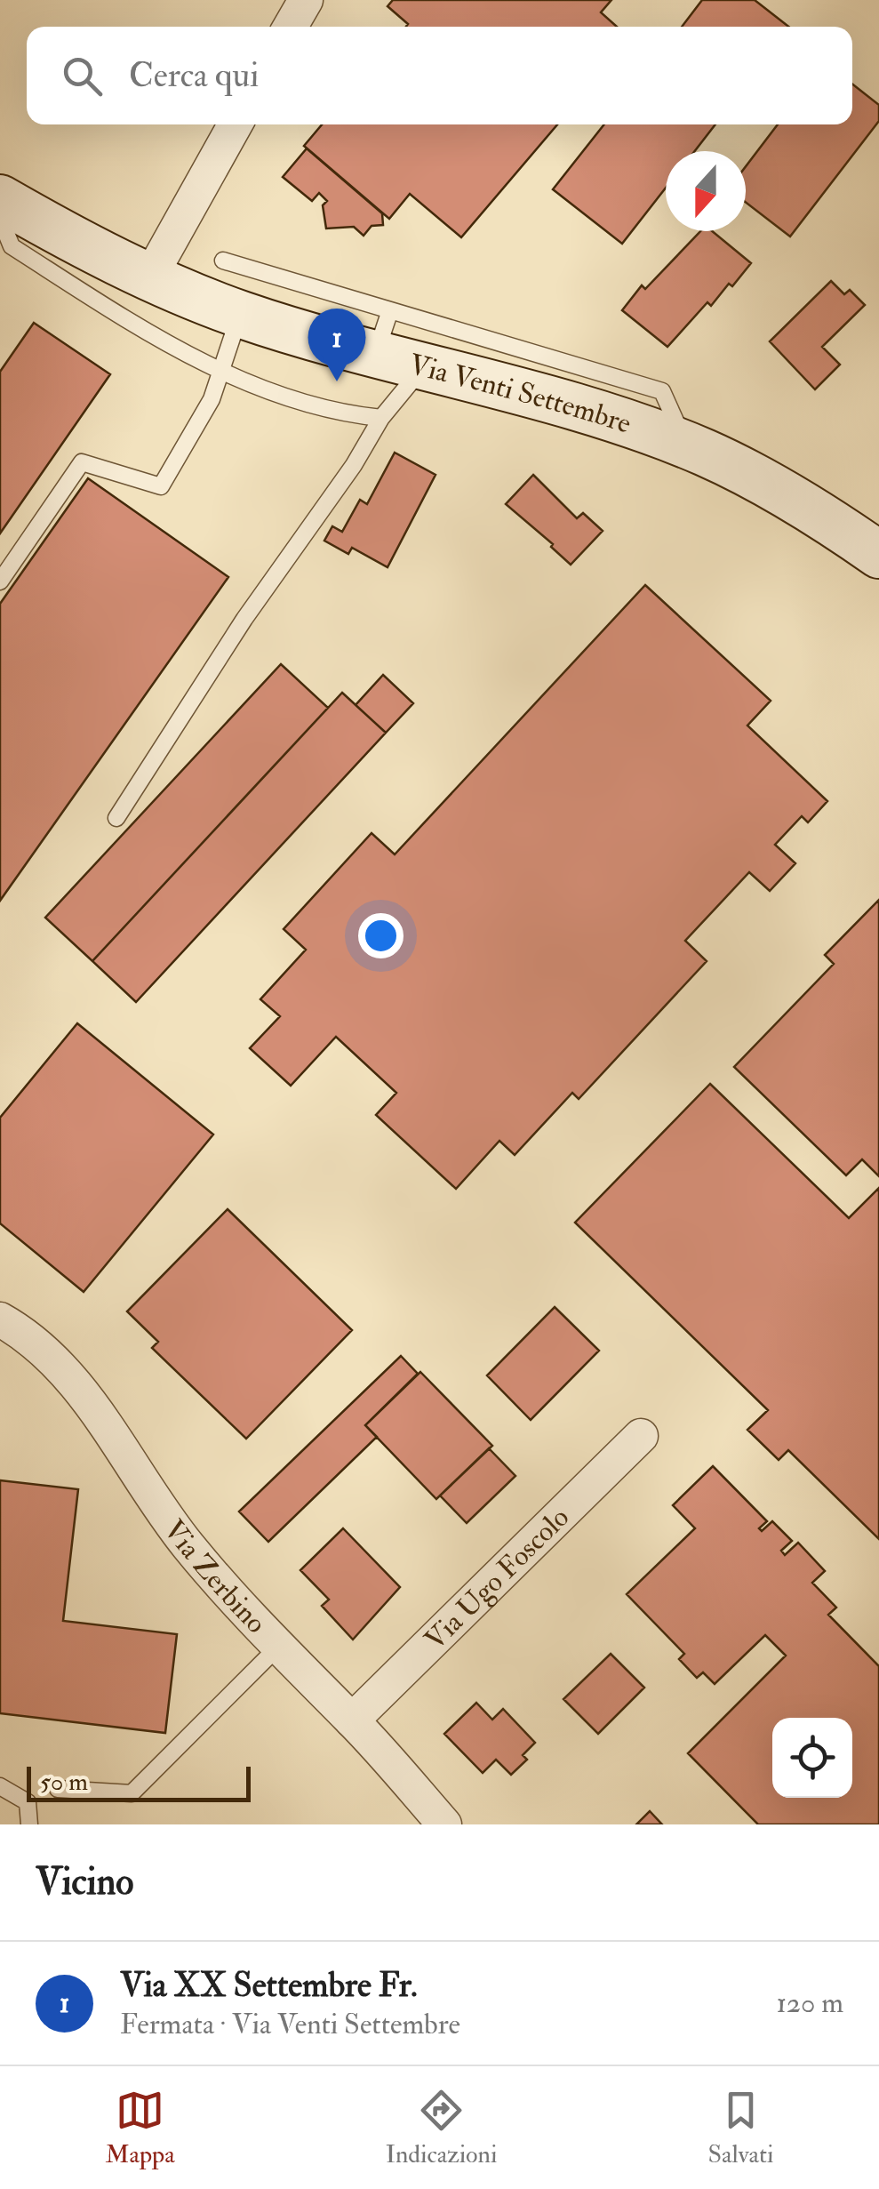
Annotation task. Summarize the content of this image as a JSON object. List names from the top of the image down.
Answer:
{
  "streets": {
    "street": ["Via Venti Settembre", "Via Zerbino", "Via Ugo Foscolo"]
  },
  "crossings": [
    ["Via Zerbino", "Via Ugo Foscolo"]
  ],
  "scale_bar": "50 m",
  "north": "bottom",
  "page": {
    "search": "Cerca qui",
    "pins": "1",
    "scale": "50 m",
    "heading": "Vicino",
    "list": [
      {
        "mark": "1",
        "name": "Via XX Settembre Fr.",
        "note": "Fermata · Via Venti Settembre",
        "value": "120 m"
      }
    ],
    "nav": ["Mappa", "Indicazioni", "Salvati"]
  }
}
